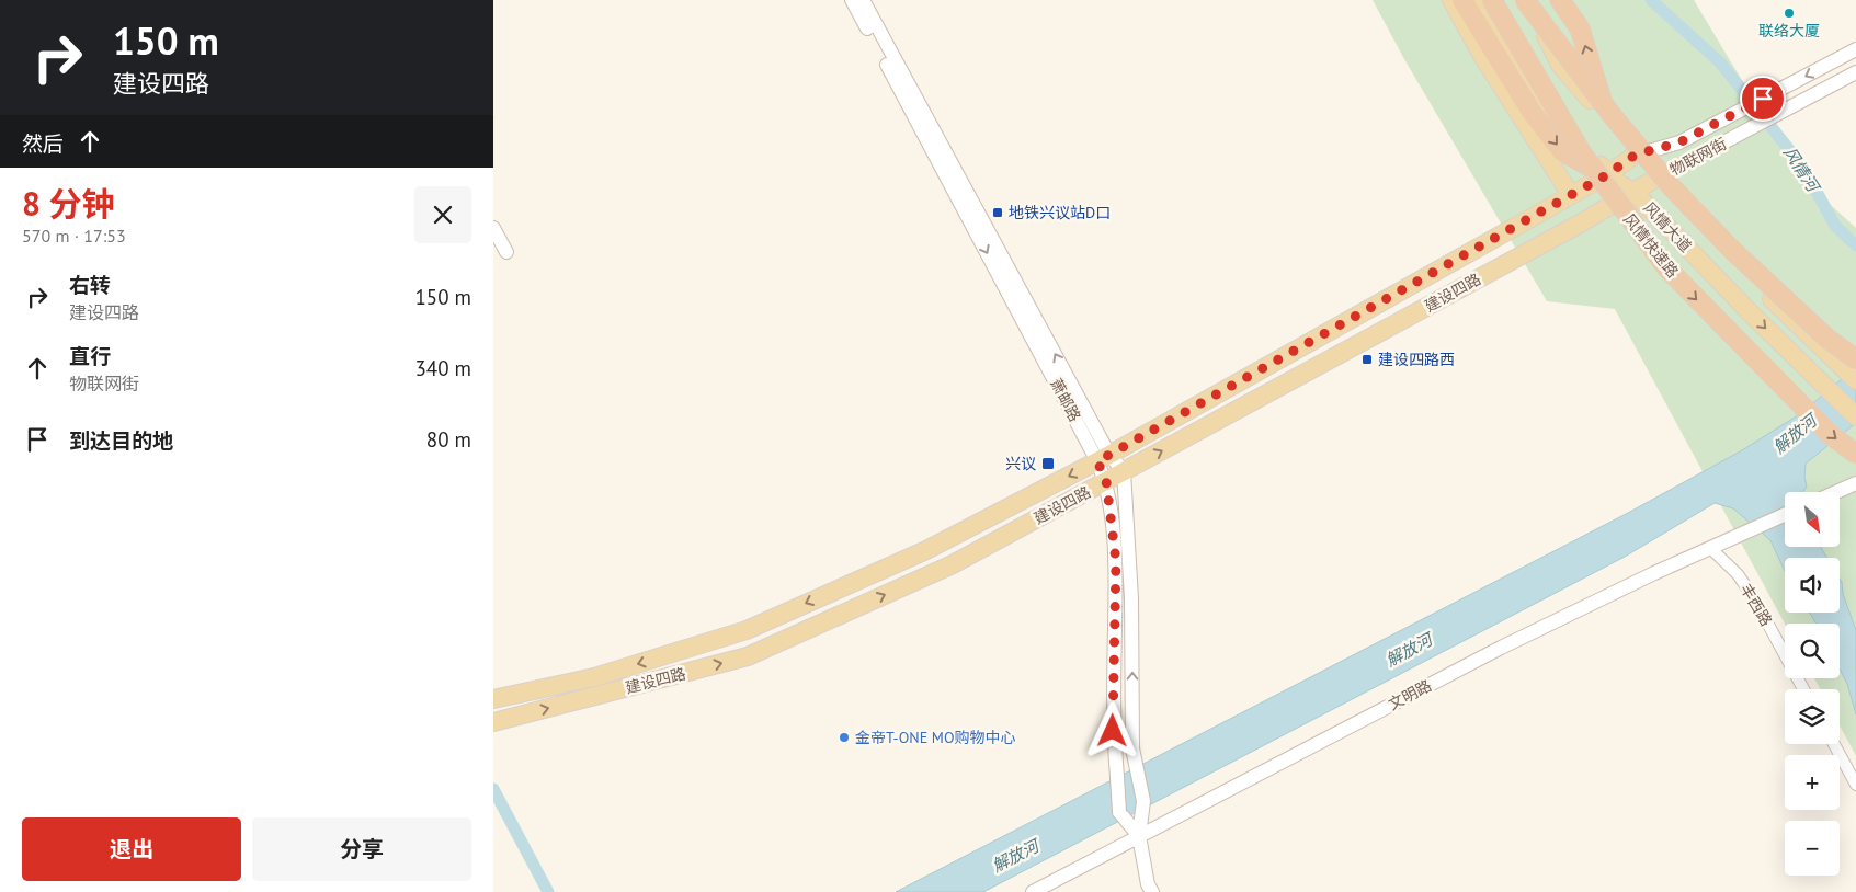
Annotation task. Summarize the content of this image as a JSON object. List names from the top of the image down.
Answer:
{
  "streets": {
    "highway": ["风情快速路"],
    "main road": ["风情大道", "建设四路"],
    "street": [
      "物联网街",
      "萧邮路",
      "丰西路",
      "文明路"
    ]
  },
  "crossings": [
    ["物联网街", "风情大道"],
    ["物联网街", "建设四路"],
    ["风情大道", "建设四路"],
    ["建设四路", "萧邮路"],
    ["萧邮路", "文明路"],
    ["丰西路", "文明路"]
  ],
  "water": ["风情河", "解放河"],
  "places": {
    "other": ["联络大厦", "金帝T-ONE MO购物中心"],
    "transit": ["地铁兴议站D口", "建设四路西", "兴议"]
  },
  "north": "bottom right",
  "page": {
    "turn": ["150 m", "建设四路"],
    "then": "然后",
    "heading": ["8 分钟", "570 m · 17:53"],
    "list": [
      {
        "name": "右转",
        "note": "建设四路",
        "value": "150 m"
      },
      {
        "name": "直行",
        "note": "物联网街",
        "value": "340 m"
      },
      {
        "name": "到达目的地",
        "value": "80 m"
      }
    ],
    "map_buttons": ["+", "−"],
    "buttons": ["退出", "分享"]
  }
}
